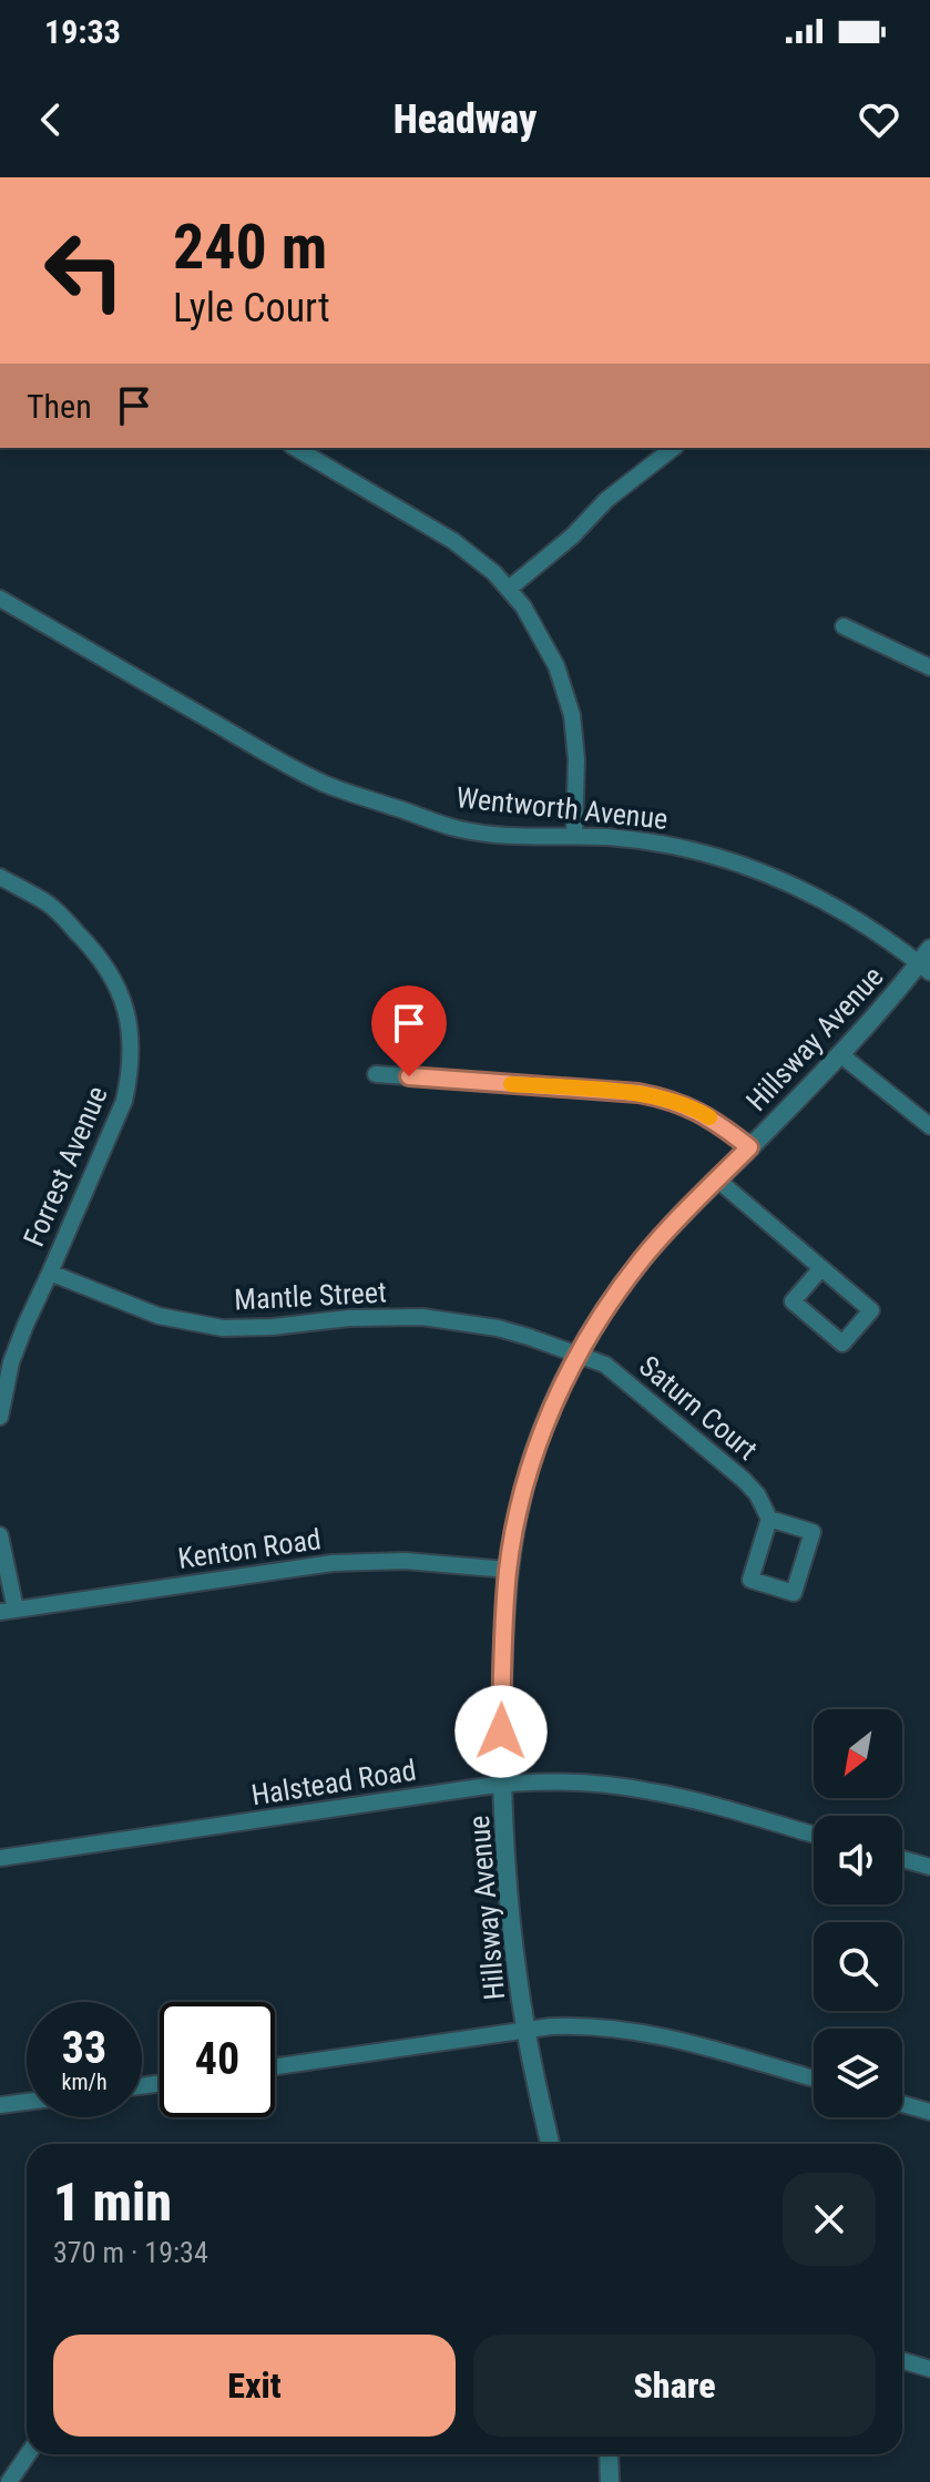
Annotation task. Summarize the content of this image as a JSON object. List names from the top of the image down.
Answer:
{
  "streets": {
    "street": [
      "Wentworth Avenue",
      "Hillsway Avenue",
      "Forrest Avenue",
      "Mantle Street",
      "Saturn Court",
      "Kenton Road",
      "Halstead Road"
    ]
  },
  "crossings": [
    ["Wentworth Avenue", "Hillsway Avenue"],
    ["Hillsway Avenue", "Mantle Street"],
    ["Hillsway Avenue", "Saturn Court"],
    ["Hillsway Avenue", "Kenton Road"],
    ["Hillsway Avenue", "Halstead Road"],
    ["Forrest Avenue", "Mantle Street"],
    ["Mantle Street", "Saturn Court"]
  ],
  "north": "bottom left",
  "page": {
    "status": "19:33",
    "header": "Headway",
    "turn": ["240 m", "Lyle Court"],
    "then": "Then",
    "speed": "33 km/h",
    "limit": "40",
    "heading": ["1 min", "370 m · 19:34"],
    "buttons": ["Exit", "Share"]
  }
}
